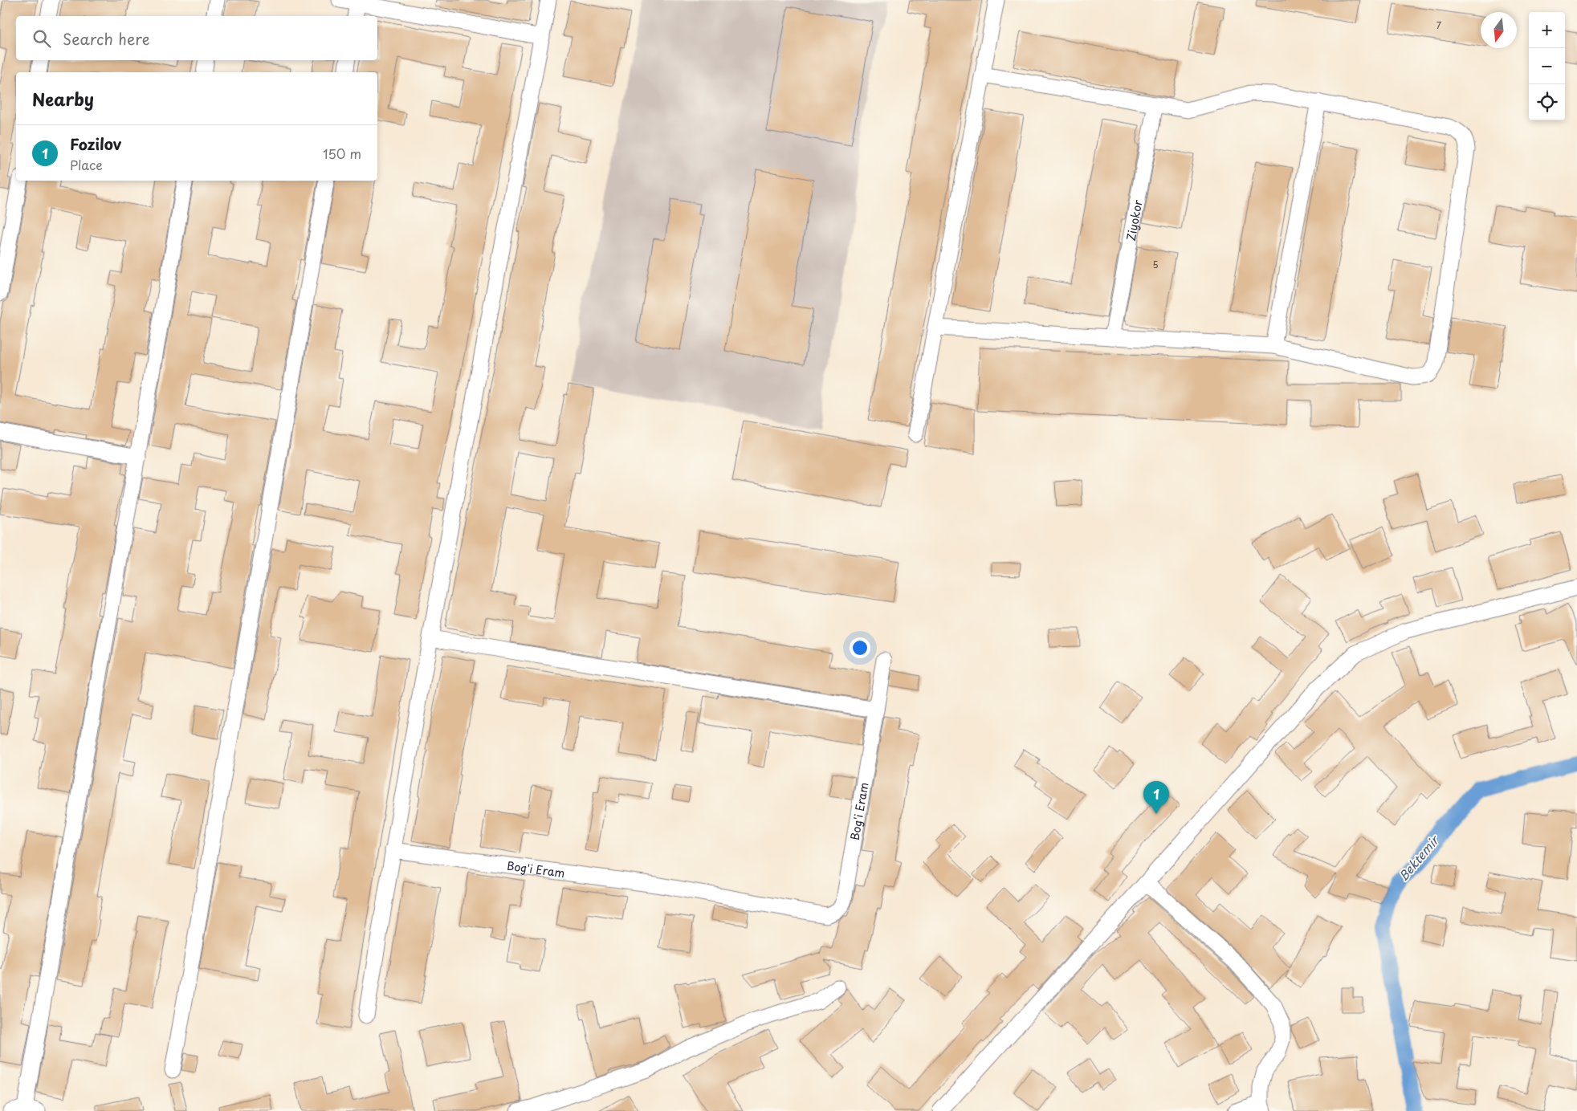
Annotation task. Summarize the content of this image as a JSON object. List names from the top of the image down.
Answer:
{
  "streets": {
    "street": ["Ziyokor", "Bog'i Eram"]
  },
  "water": ["Bektemir"],
  "house_numbers": ["7", "5"],
  "north": "bottom",
  "page": {
    "map_buttons": ["+", "−"],
    "search": "Search here",
    "heading": "Nearby",
    "list": [
      {
        "mark": "1",
        "name": "Fozilov",
        "note": "Place",
        "value": "150 m"
      }
    ],
    "pins": "1"
  }
}
